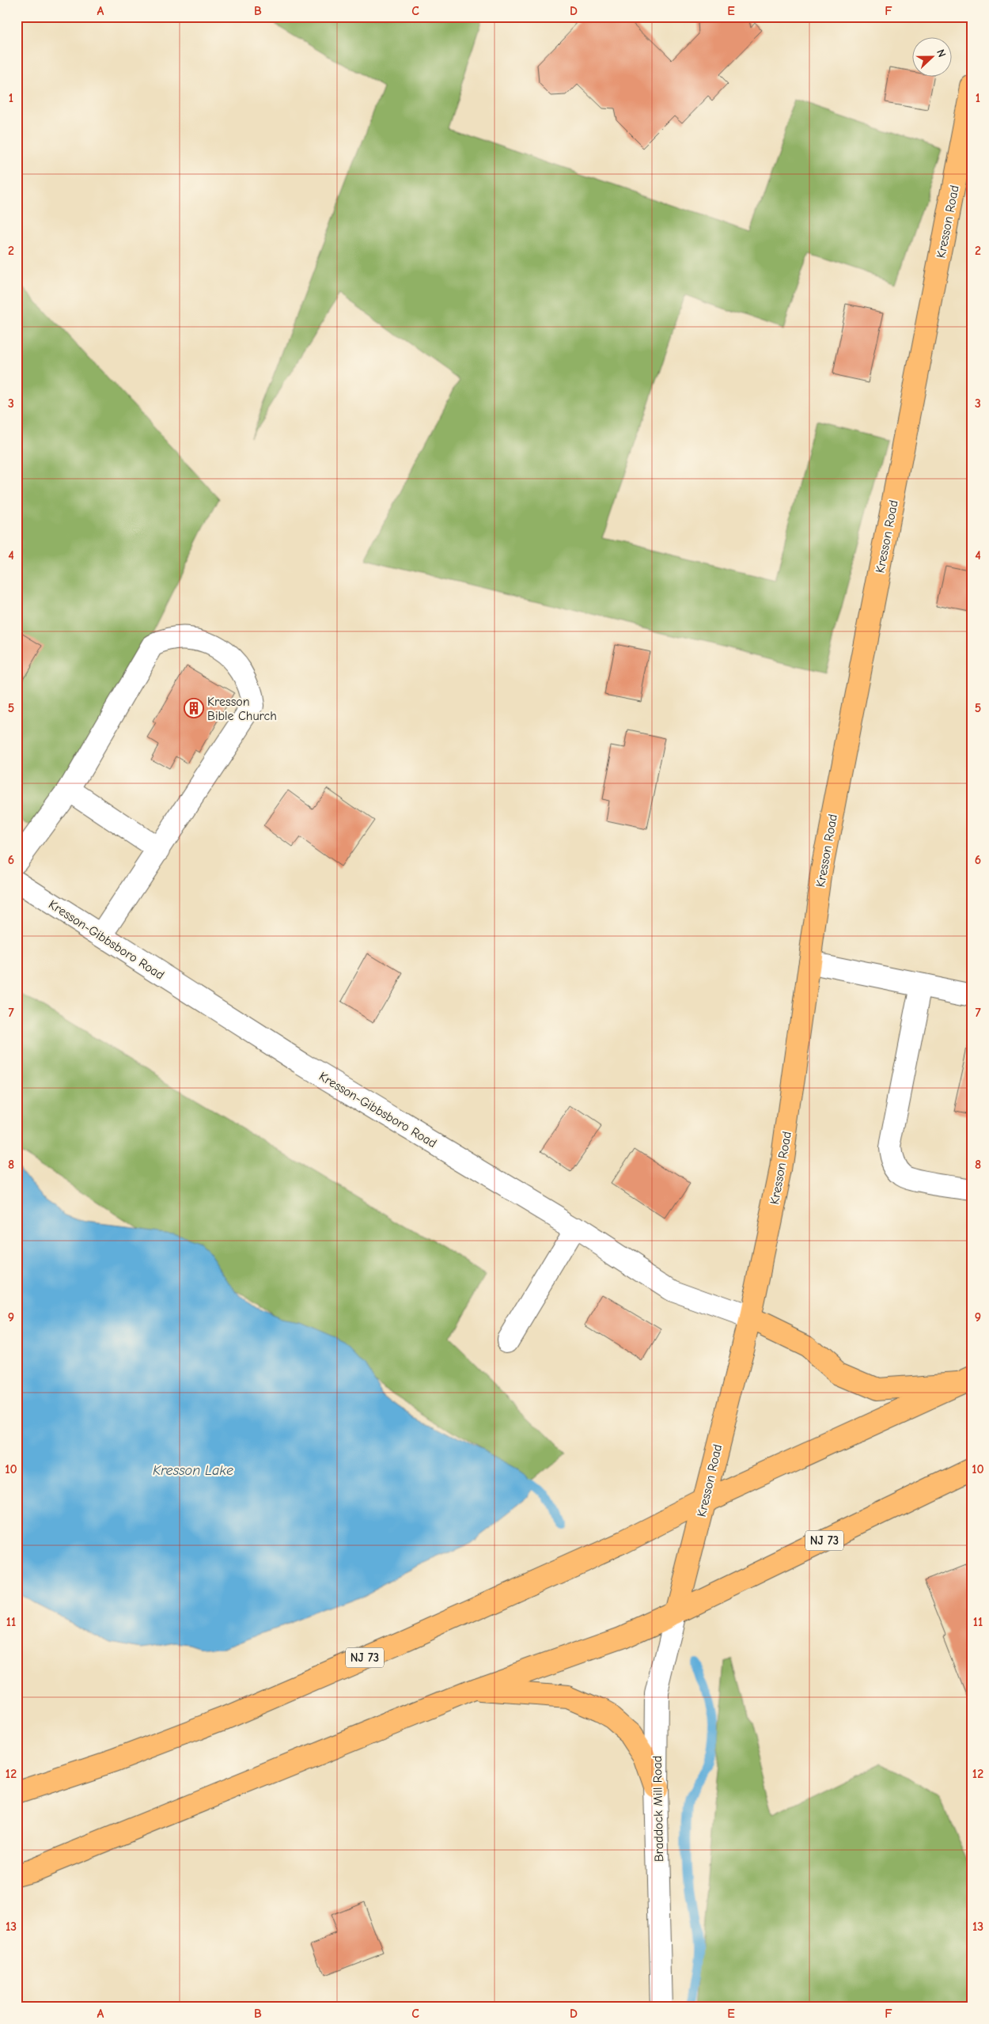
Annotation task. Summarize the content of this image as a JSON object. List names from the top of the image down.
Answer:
{
  "streets": {
    "main road": ["Kresson Road", "NJ 73"],
    "street": ["Kresson-Gibbsboro Road", "Braddock Mill Road"]
  },
  "crossings": [
    ["Kresson Road", "Kresson-Gibbsboro Road"],
    ["Kresson Road", "NJ 73"],
    ["Kresson Road", "Braddock Mill Road"],
    ["NJ 73", "Braddock Mill Road"]
  ],
  "water": ["Kresson Lake"],
  "places": {
    "building": ["Kresson Bible Church"]
  },
  "north": "right",
  "grid": {
    "columns": [
      "A",
      "B",
      "C",
      "D",
      "E",
      "F"
    ],
    "rows": [
      "1",
      "2",
      "3",
      "4",
      "5",
      "6",
      "7",
      "8",
      "9",
      "10",
      "11",
      "12",
      "13"
    ]
  }
}
